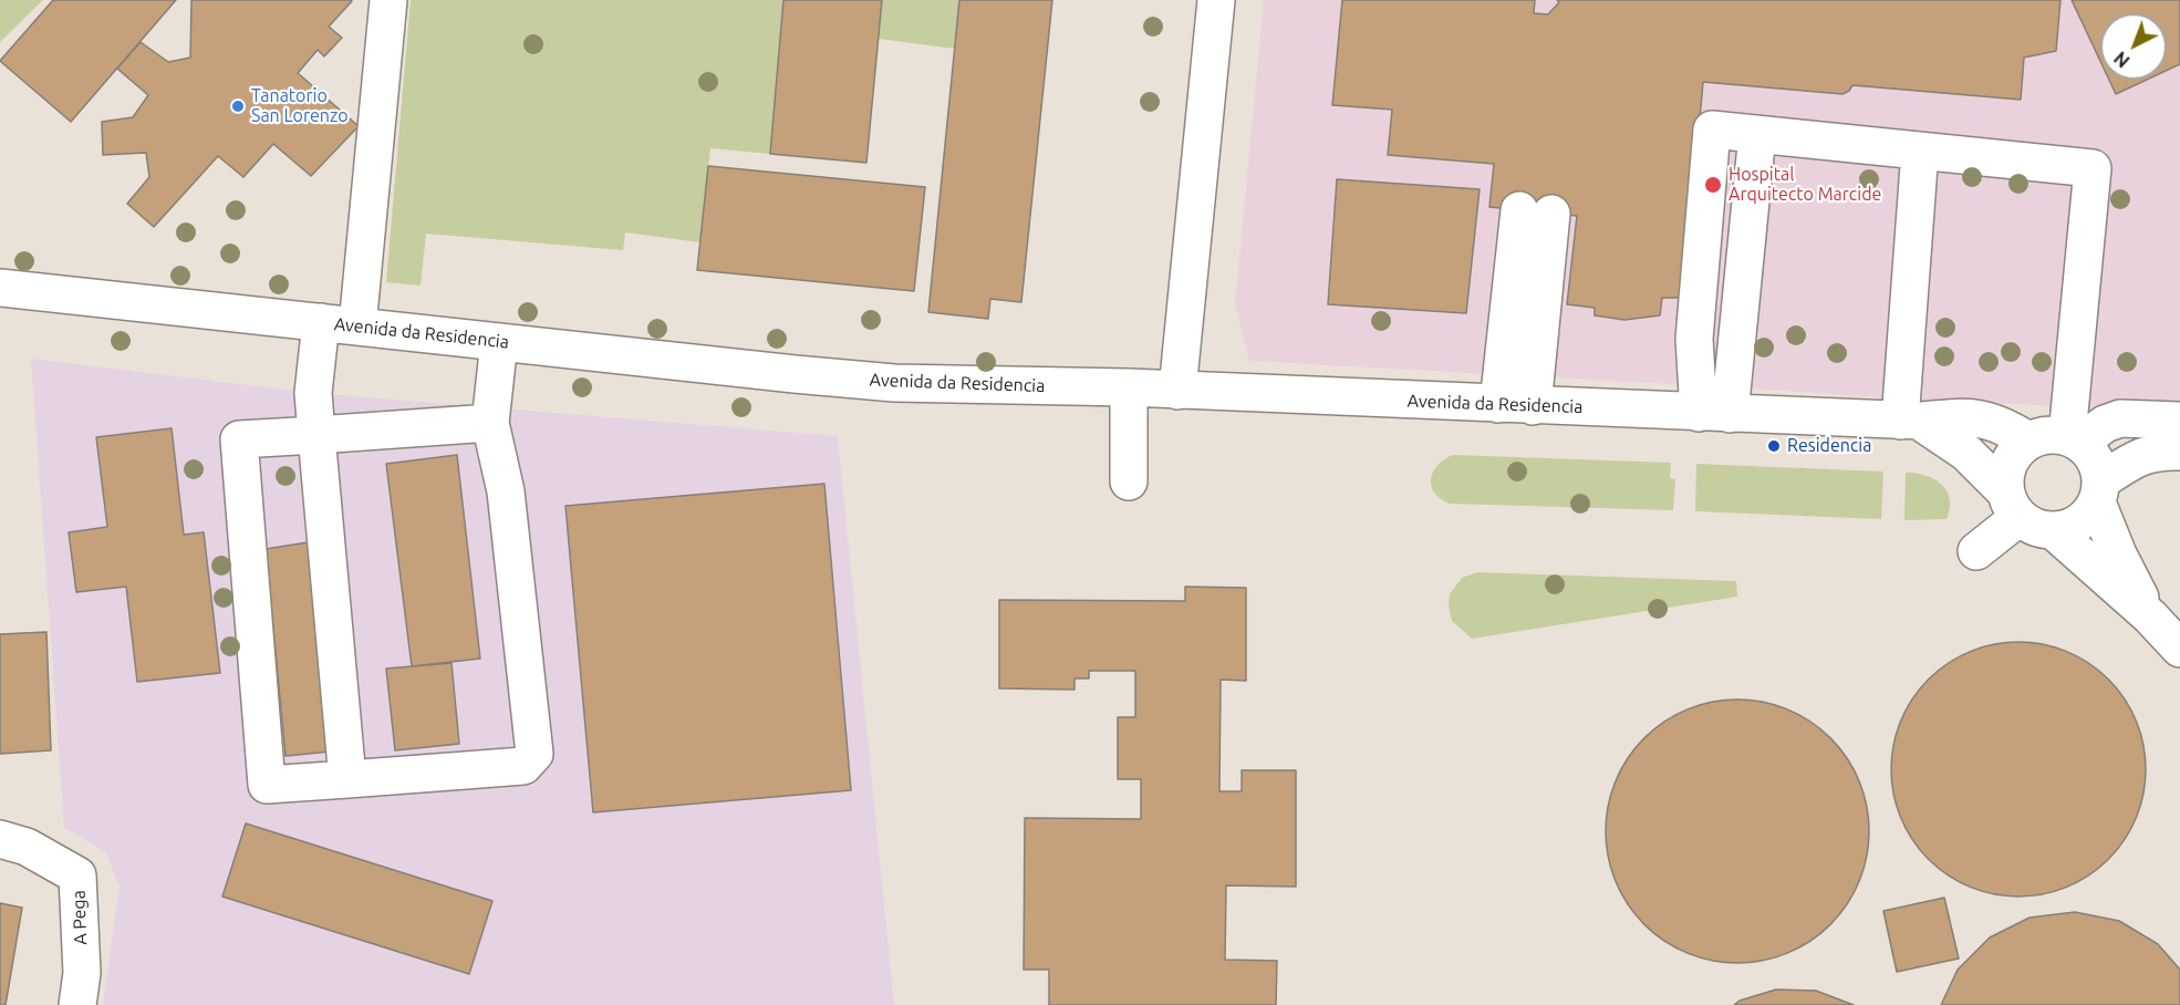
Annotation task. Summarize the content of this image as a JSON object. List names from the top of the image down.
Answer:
{
  "streets": {
    "street": ["Avenida da Residencia", "A Pega"]
  },
  "places": ["Tanatorio San Lorenzo", "Hospital Arquitecto Marcide", "Residencia"],
  "north": "bottom left"
}
